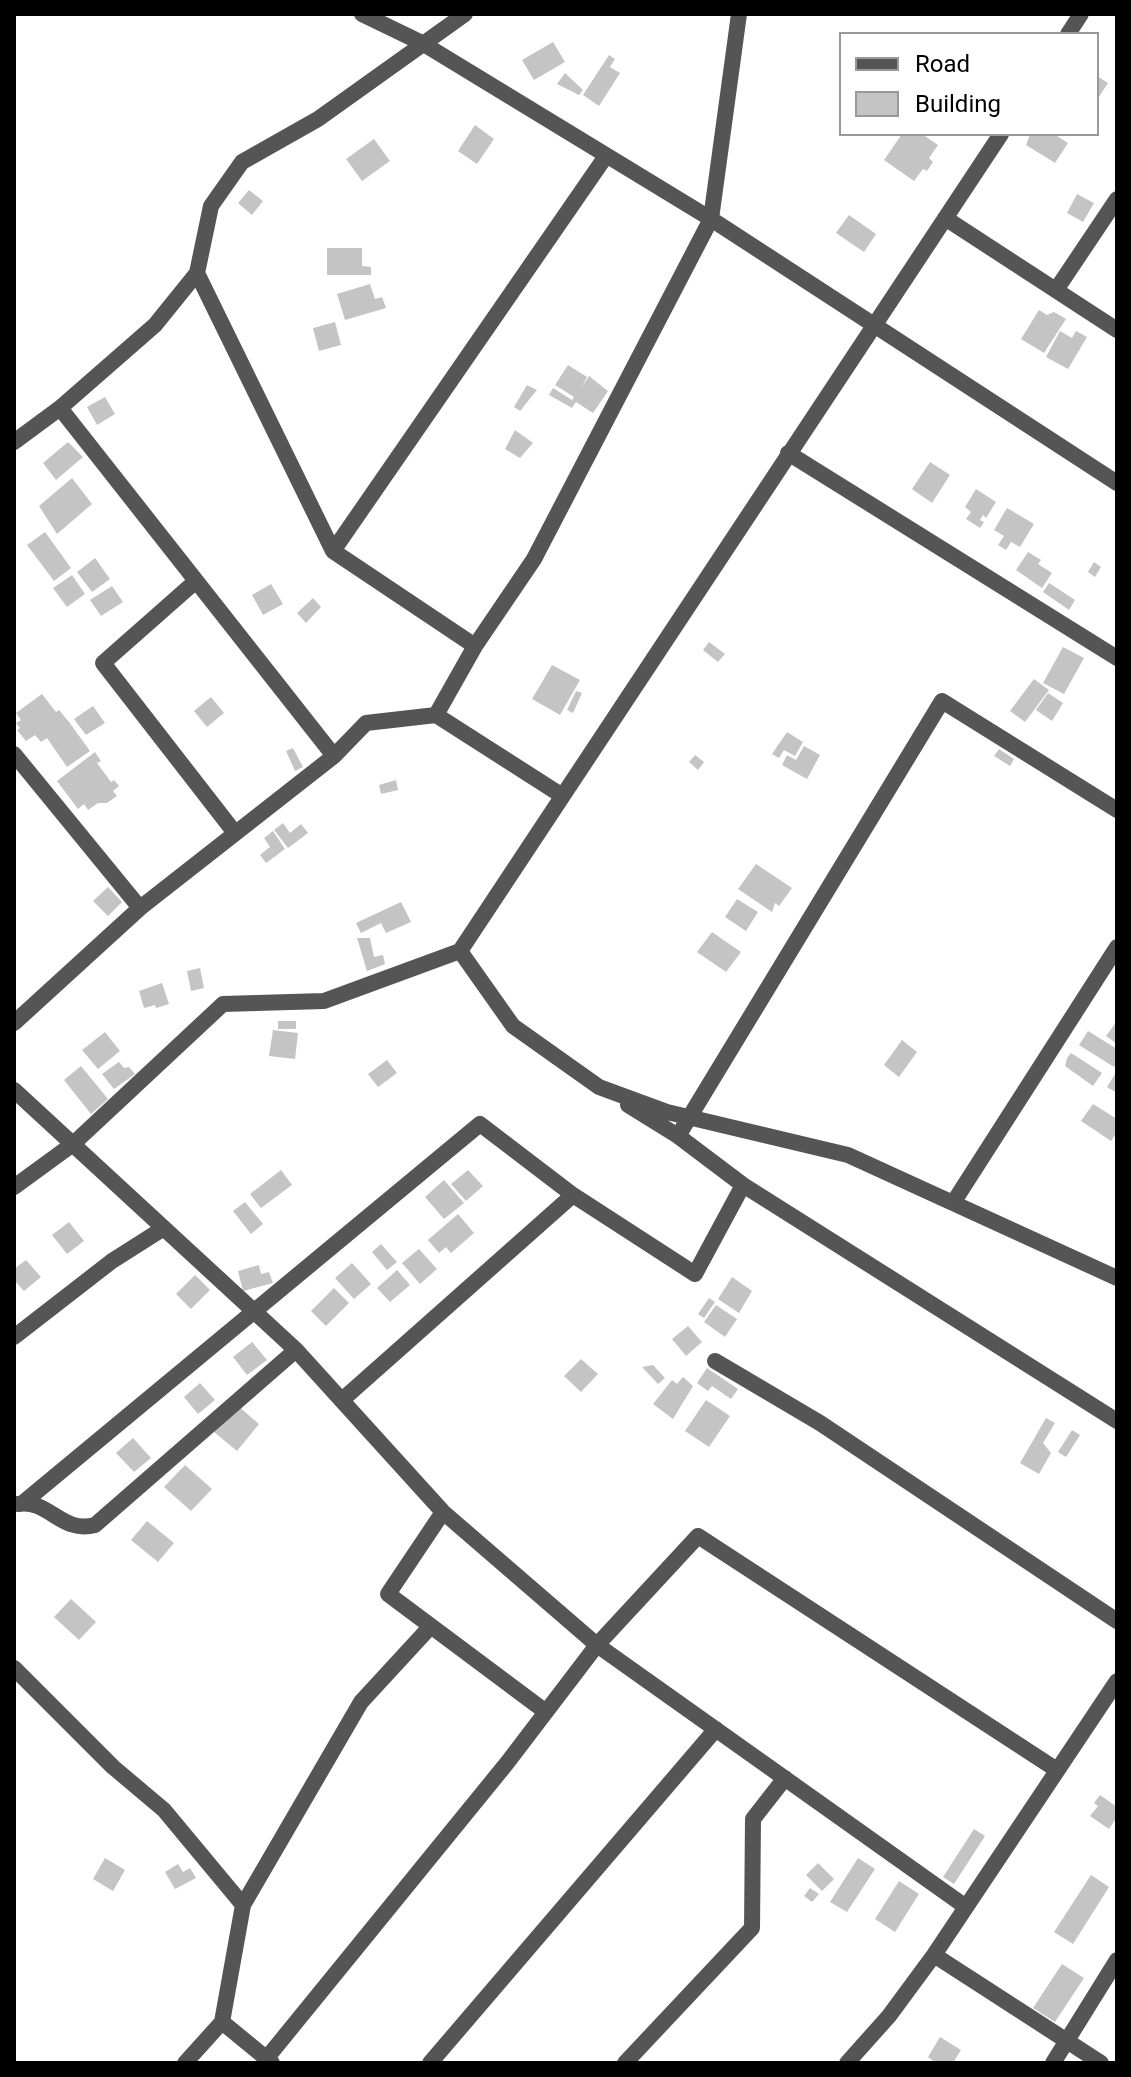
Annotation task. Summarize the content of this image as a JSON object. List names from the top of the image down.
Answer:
{
  "legend": ["Road", "Building"]
}
